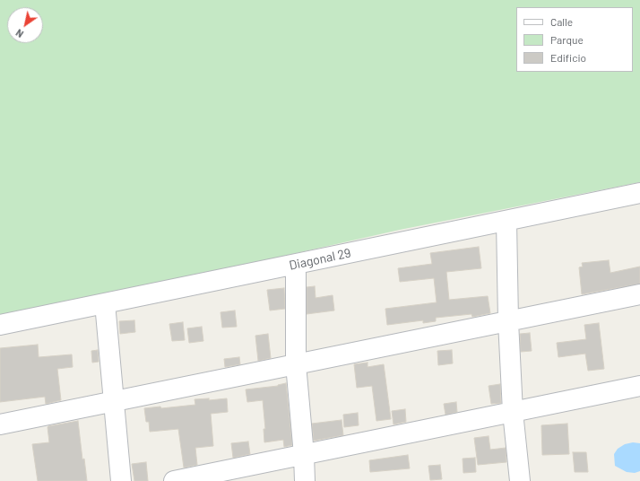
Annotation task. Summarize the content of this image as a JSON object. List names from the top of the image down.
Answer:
{
  "streets": {
    "street": ["Diagonal 29"]
  },
  "legend": ["Calle", "Parque", "Edificio"],
  "north": "bottom left"
}
